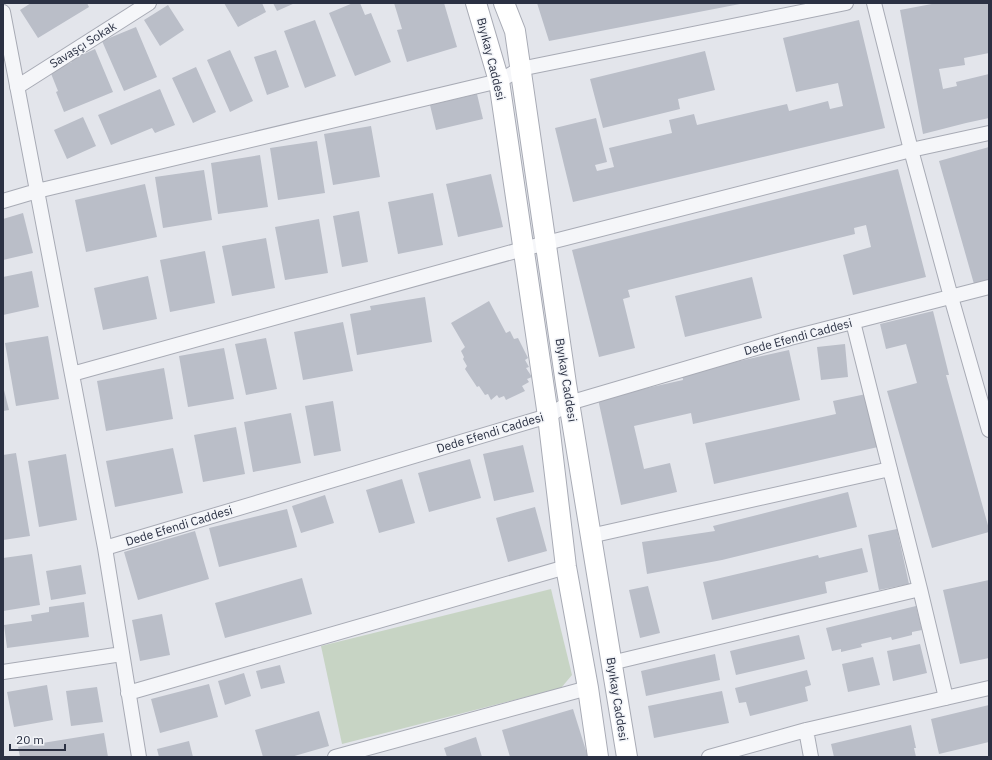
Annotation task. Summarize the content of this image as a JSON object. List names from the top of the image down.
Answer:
{
  "streets": {
    "street": ["Savaşçı Sokak", "Bıyıkay Caddesi", "Dede Efendi Caddesi"]
  },
  "crossings": [
    ["Bıyıkay Caddesi", "Dede Efendi Caddesi"]
  ],
  "scale_bar": "20 m"
}
